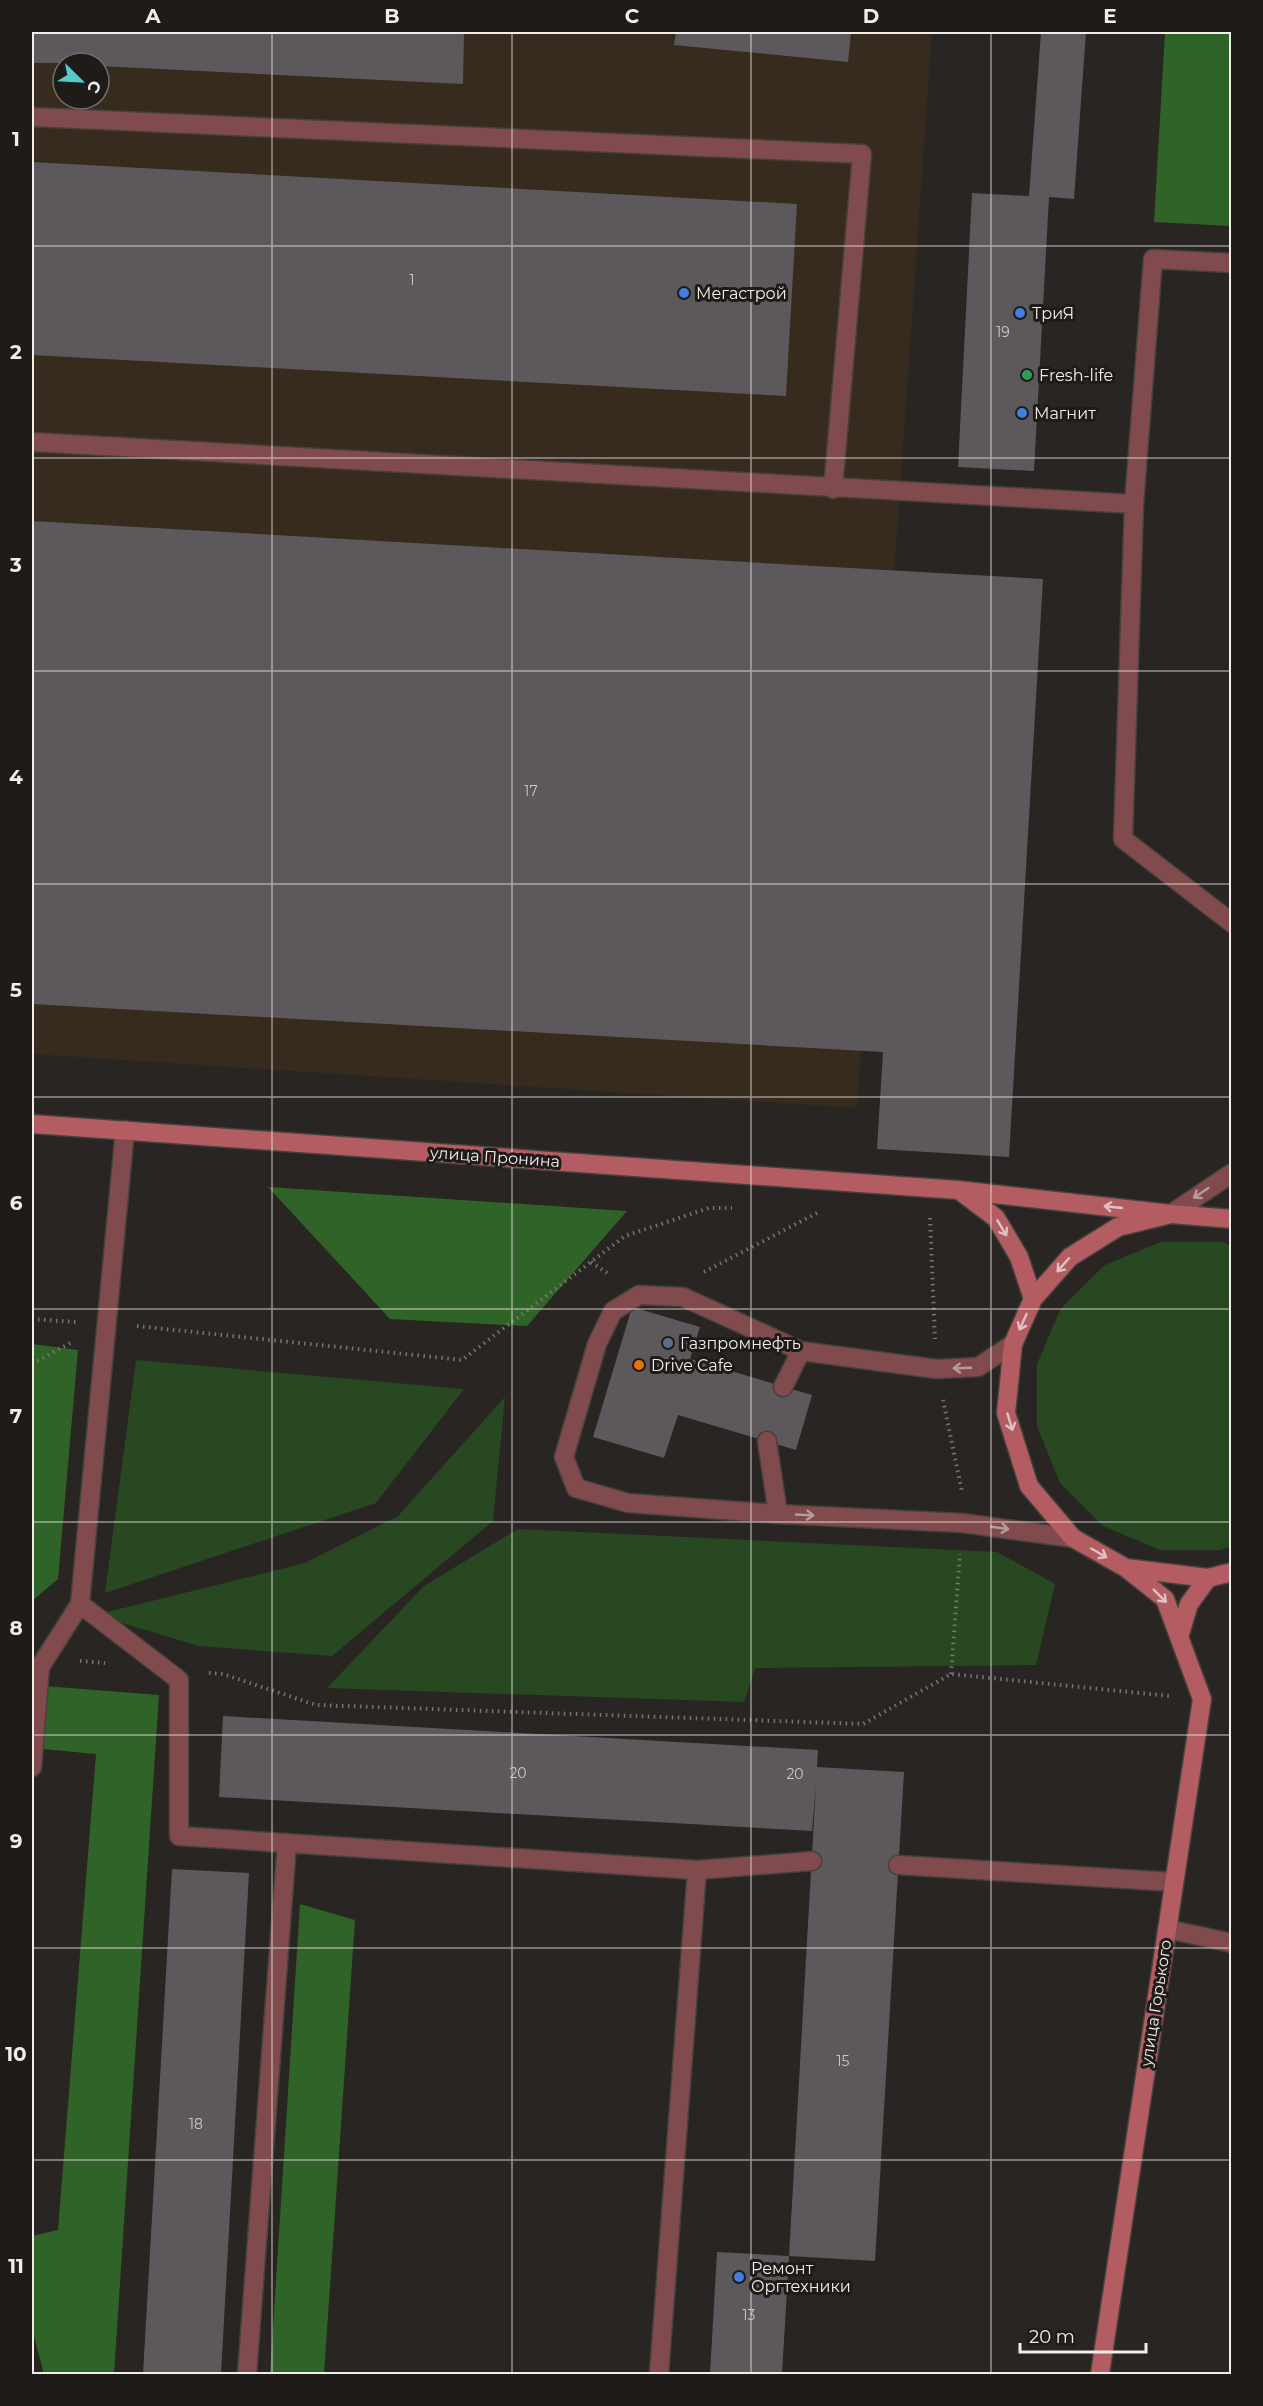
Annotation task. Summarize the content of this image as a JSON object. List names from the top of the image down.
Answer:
{
  "streets": {
    "main road": ["улица Пронина", "улица Горького"]
  },
  "places": [
    "Мегастрой",
    "ТриЯ",
    "Fresh-life",
    "Магнит",
    "Газпромнефть",
    "Drive Cafe",
    "Ремонт Оргтехники"
  ],
  "house_numbers": [
    "1",
    "19",
    "17",
    "20",
    "20",
    "15",
    "18",
    "13"
  ],
  "scale_bar": "20 m",
  "north": "bottom right",
  "grid": {
    "columns": [
      "A",
      "B",
      "C",
      "D",
      "E"
    ],
    "rows": [
      "1",
      "2",
      "3",
      "4",
      "5",
      "6",
      "7",
      "8",
      "9",
      "10",
      "11"
    ]
  }
}
